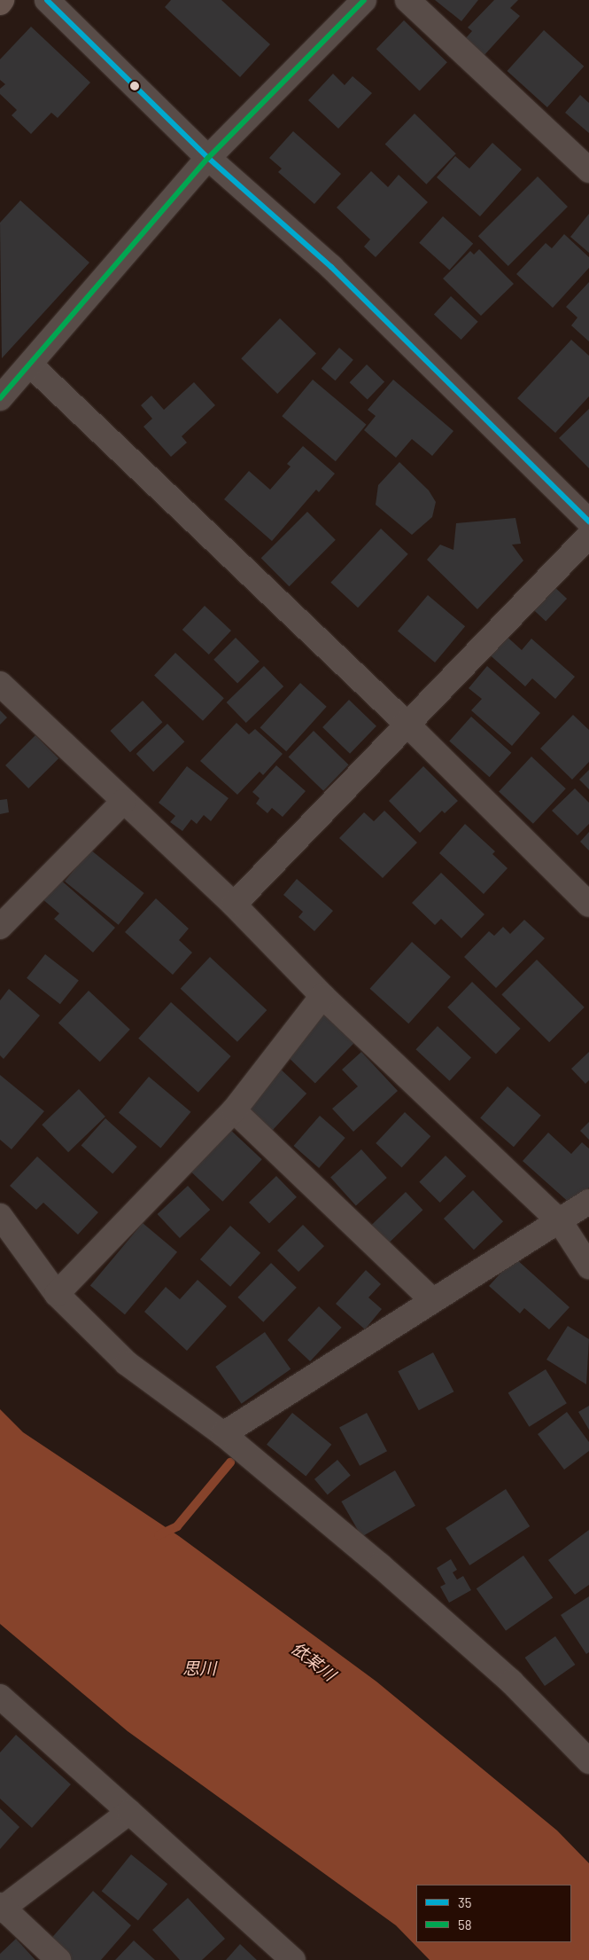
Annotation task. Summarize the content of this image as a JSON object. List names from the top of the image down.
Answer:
{
  "water": ["依某川", "思川"],
  "lines": ["transit line 35", "transit line 58"],
  "legend": ["35", "58"]
}
